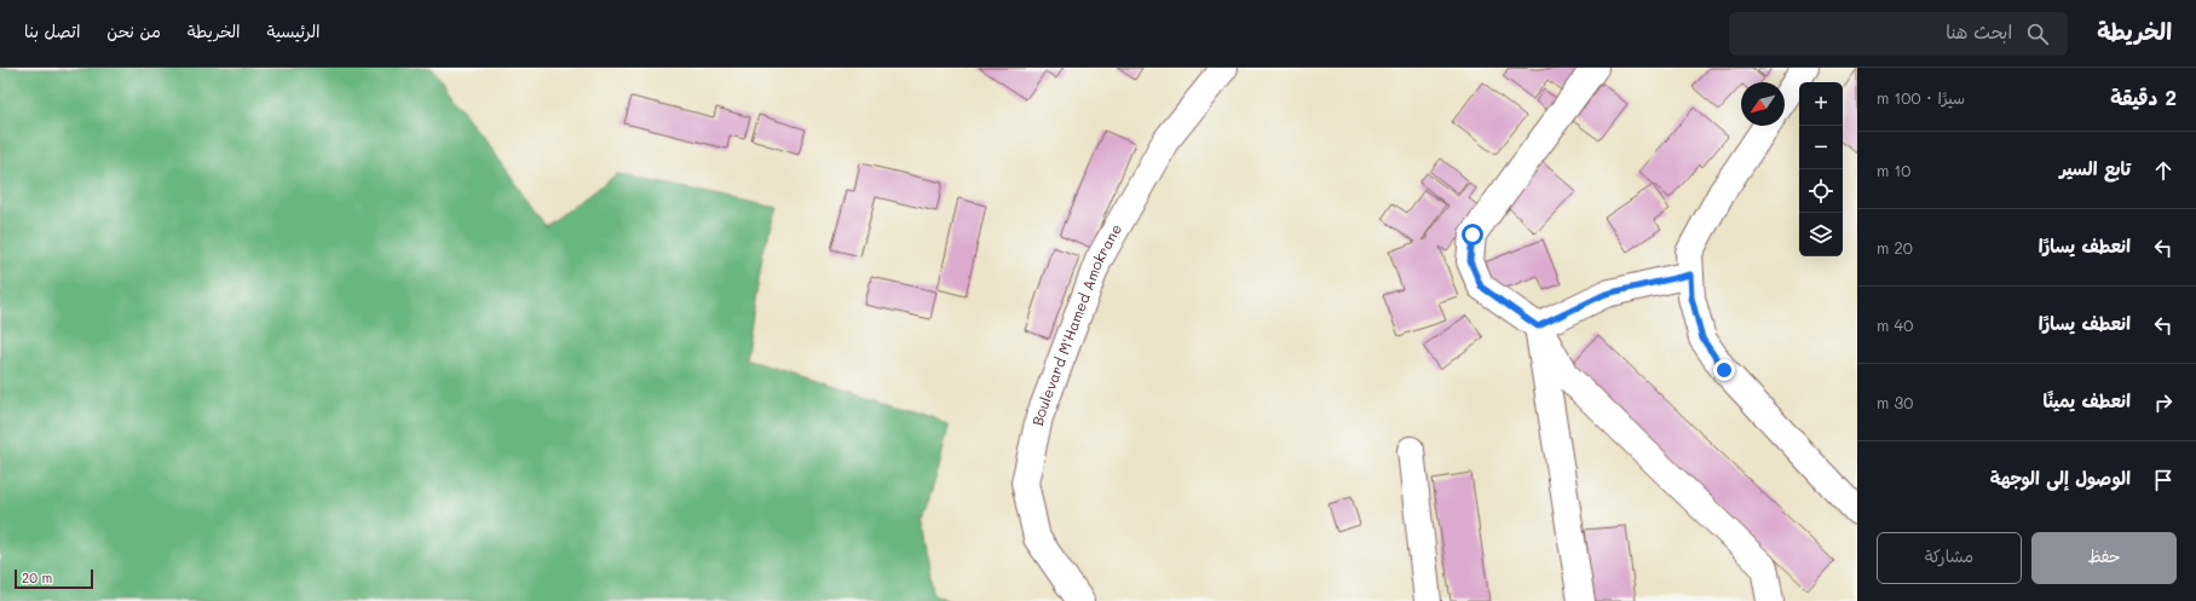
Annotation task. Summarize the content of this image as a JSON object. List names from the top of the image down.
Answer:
{
  "streets": {
    "main road": ["Boulevard M'Hamed Amokrane"]
  },
  "scale_bar": "20 m",
  "north": "bottom left",
  "page": {
    "header": "الخريطة",
    "search": "ابحث هنا",
    "nav": [
      "الرئيسية",
      "الخريطة",
      "من نحن",
      "اتصل بنا"
    ],
    "heading": ["2 دقيقة", "سيرًا · 100 m"],
    "map_buttons": ["+", "−"],
    "list": [
      ["تابع السير", "10 m"],
      ["انعطف يسارًا", "20 m"],
      ["انعطف يسارًا", "40 m"],
      ["انعطف يمينًا", "30 m"],
      "الوصول إلى الوجهة"
    ],
    "buttons": ["حفظ", "مشاركة"],
    "scale": "20 m"
  }
}
